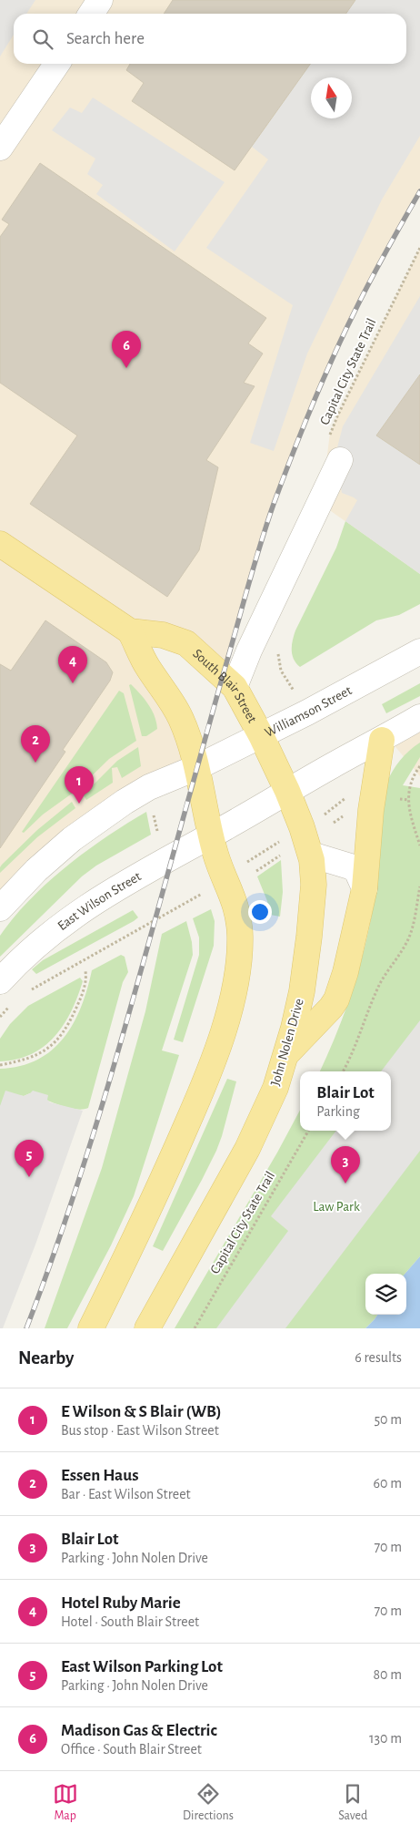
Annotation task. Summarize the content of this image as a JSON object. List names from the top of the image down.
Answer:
{
  "streets": {
    "main road": ["South Blair Street", "John Nolen Drive"],
    "street": ["Williamson Street", "East Wilson Street"],
    "path": ["Capital City State Trail"]
  },
  "crossings": [
    ["South Blair Street", "Williamson Street"],
    ["South Blair Street", "John Nolen Drive"],
    ["Williamson Street", "John Nolen Drive"]
  ],
  "parks": ["Law Park"],
  "north": "top",
  "page": {
    "search": "Search here",
    "pins": [
      "6",
      "4",
      "2",
      "1",
      "5",
      "3"
    ],
    "popup": ["Blair Lot", "Parking"],
    "heading": ["Nearby", "6 results"],
    "list": [
      {
        "mark": "1",
        "name": "E Wilson & S Blair (WB)",
        "note": "Bus stop · East Wilson Street",
        "value": "50 m"
      },
      {
        "mark": "2",
        "name": "Essen Haus",
        "note": "Bar · East Wilson Street",
        "value": "60 m"
      },
      {
        "mark": "3",
        "name": "Blair Lot",
        "note": "Parking · John Nolen Drive",
        "value": "70 m"
      },
      {
        "mark": "4",
        "name": "Hotel Ruby Marie",
        "note": "Hotel · South Blair Street",
        "value": "70 m"
      },
      {
        "mark": "5",
        "name": "East Wilson Parking Lot",
        "note": "Parking · John Nolen Drive",
        "value": "80 m"
      },
      {
        "mark": "6",
        "name": "Madison Gas & Electric",
        "note": "Office · South Blair Street",
        "value": "130 m"
      }
    ],
    "nav": ["Map", "Directions", "Saved"]
  }
}
